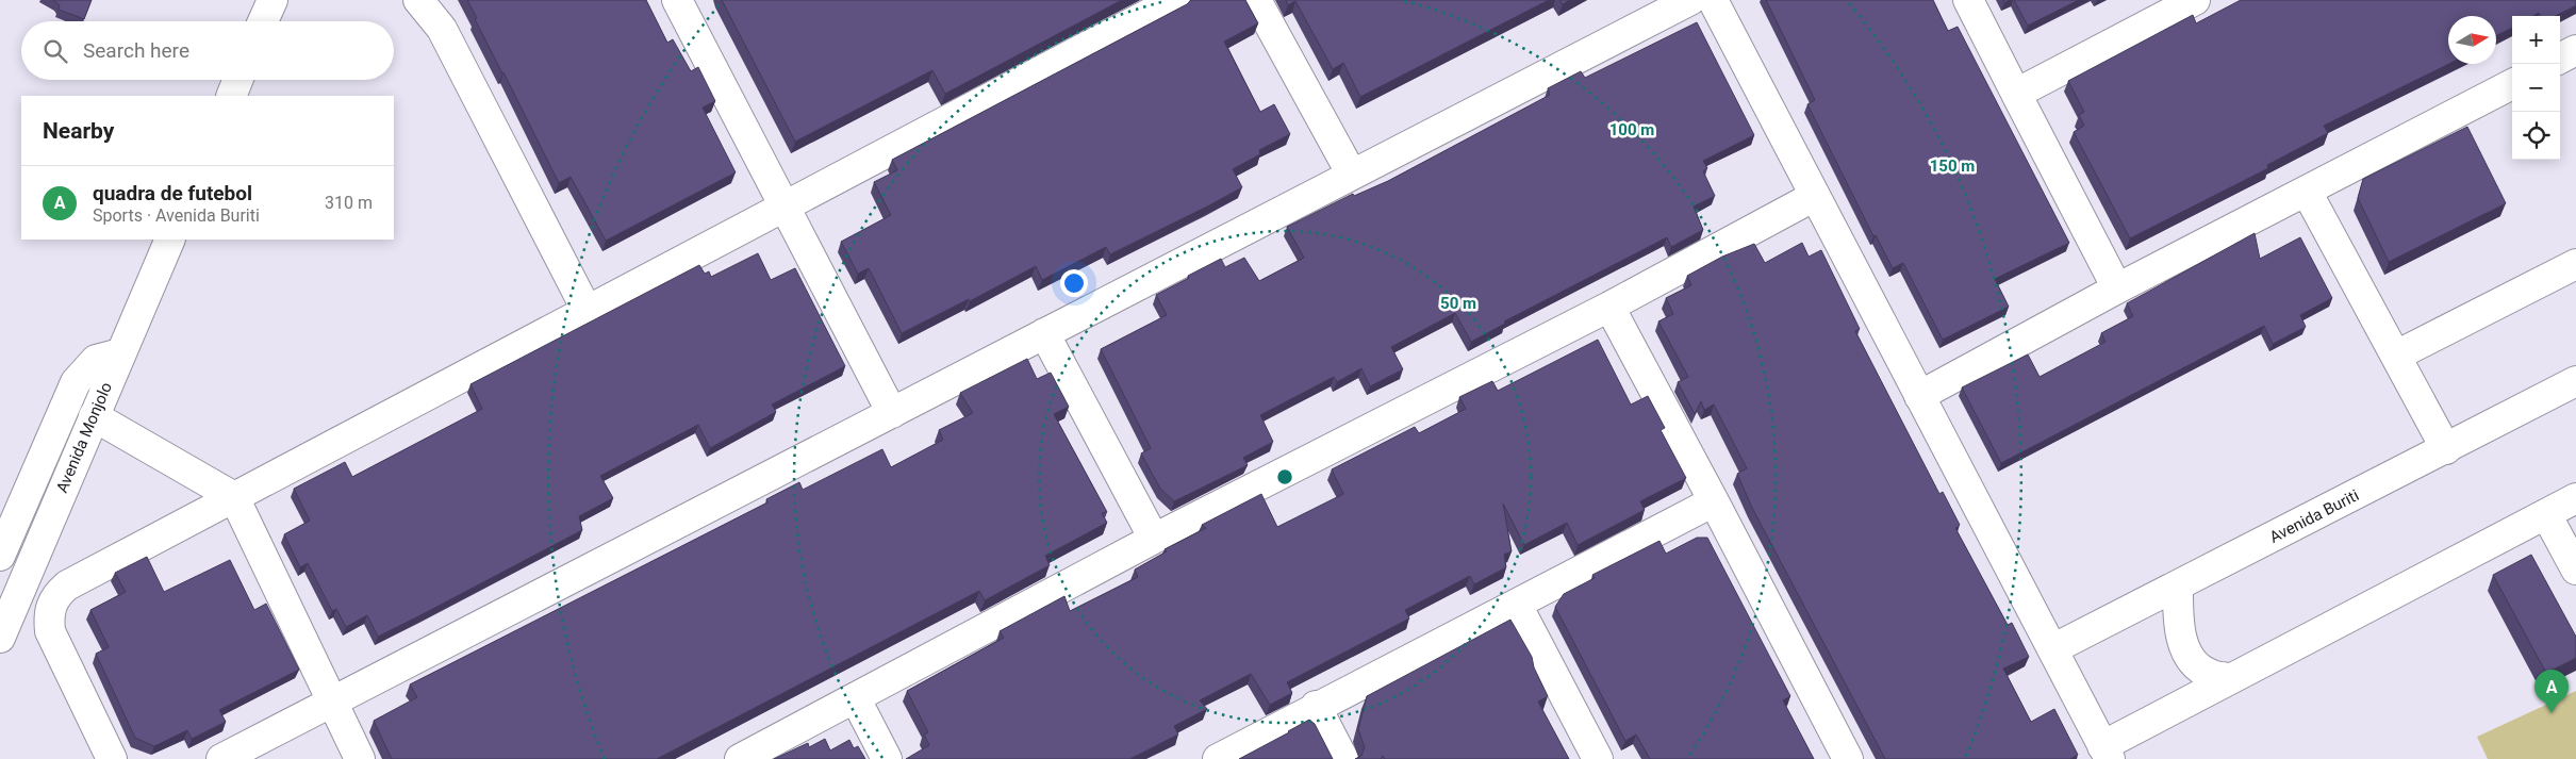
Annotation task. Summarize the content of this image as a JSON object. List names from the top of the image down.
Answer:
{
  "streets": {
    "street": ["Avenida Monjolo", "Avenida Buriti"]
  },
  "north": "right",
  "page": {
    "map_buttons": ["+", "−"],
    "search": "Search here",
    "heading": "Nearby",
    "list": [
      {
        "mark": "A",
        "name": "quadra de futebol",
        "note": "Sports · Avenida Buriti",
        "value": "310 m"
      }
    ],
    "pins": "A"
  },
  "rings": ["100 m", "150 m", "50 m"]
}
